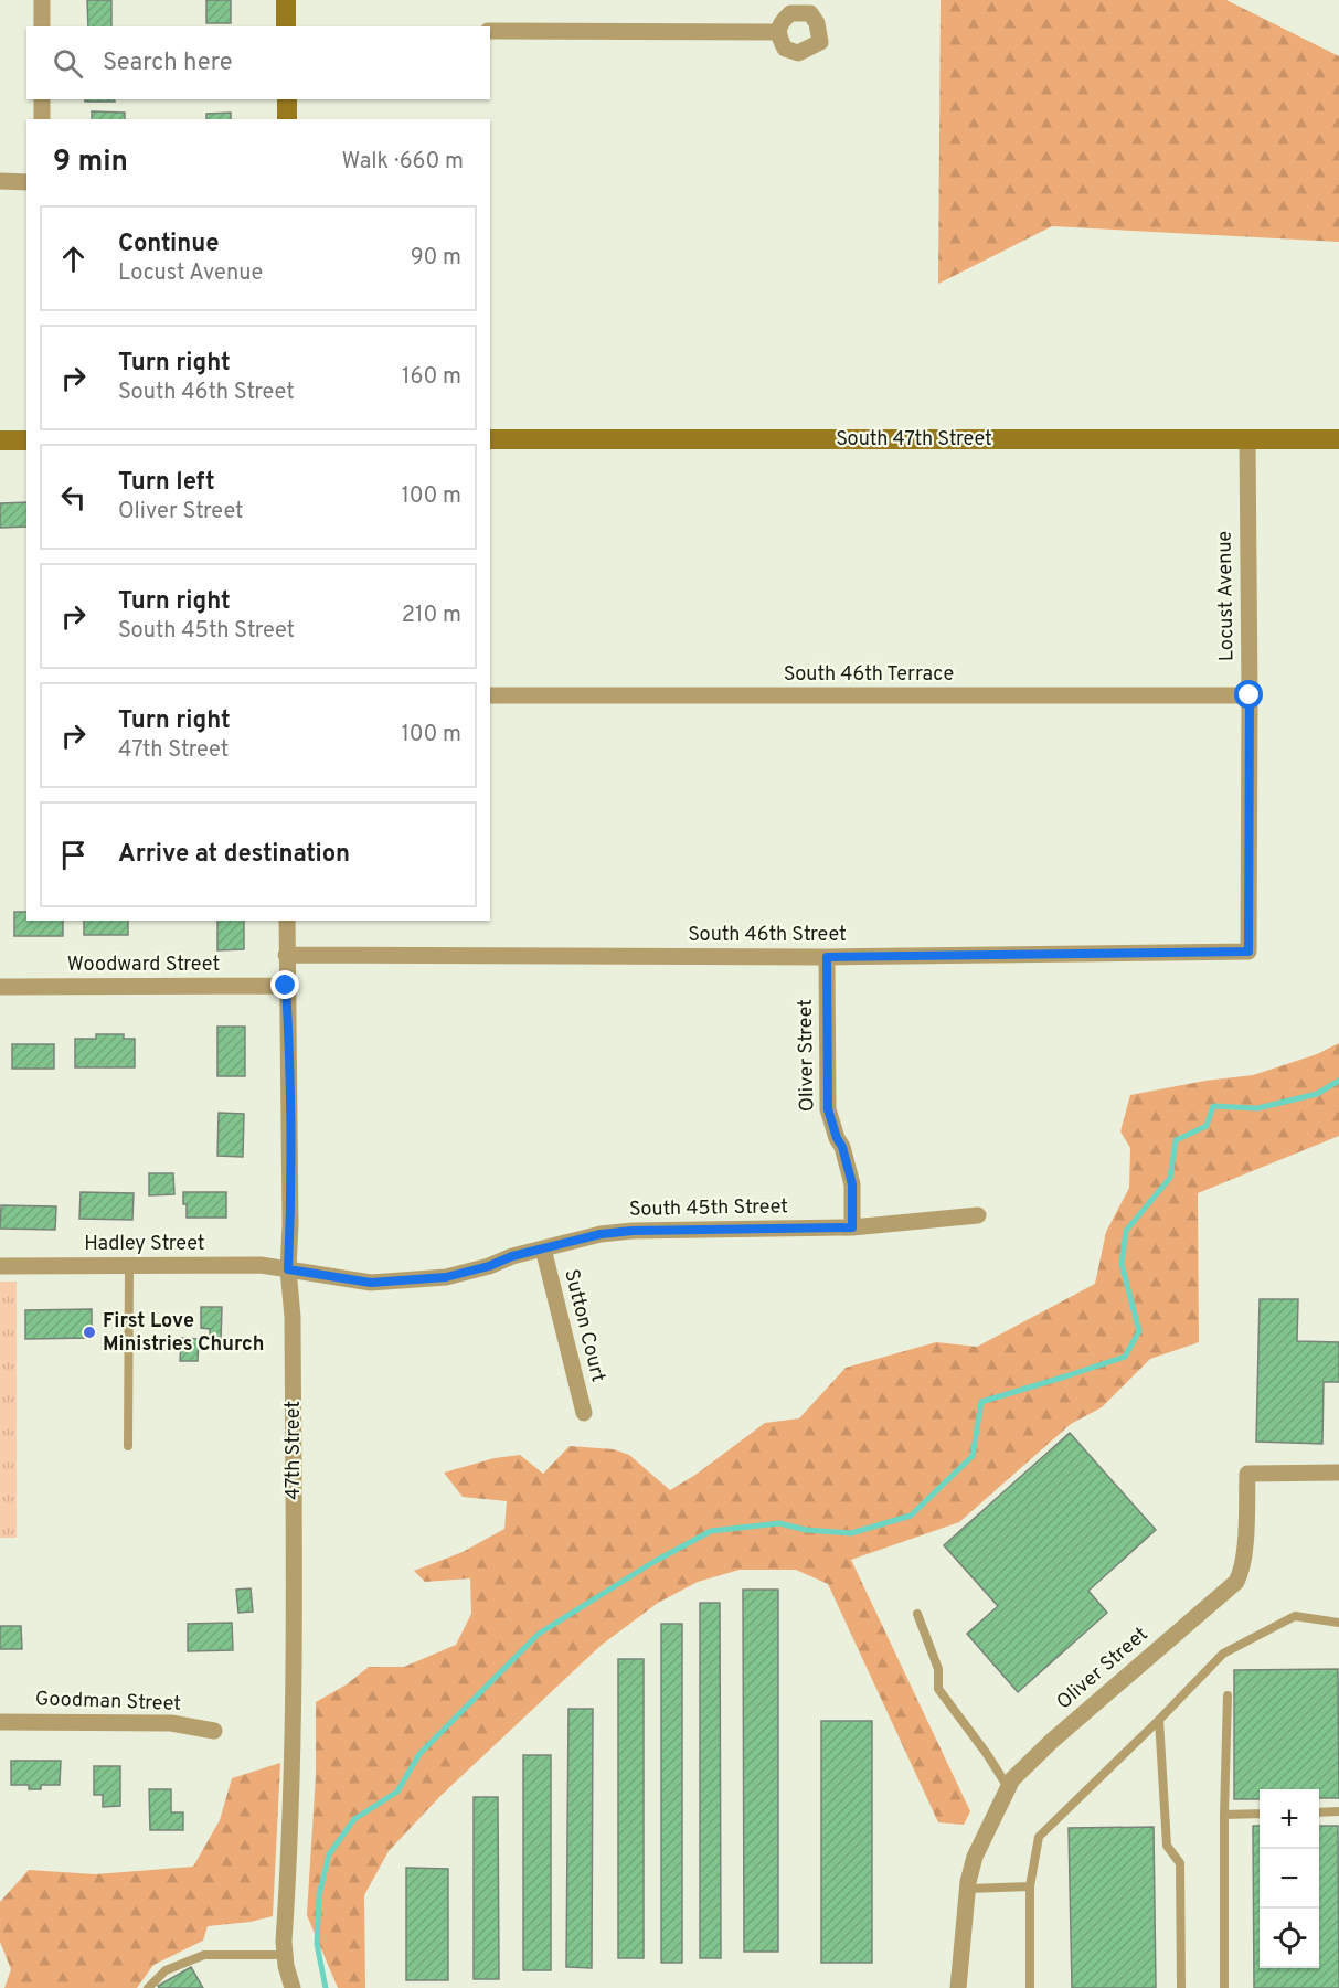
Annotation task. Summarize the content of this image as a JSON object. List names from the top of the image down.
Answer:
{
  "streets": {
    "main road": ["South 47th Street"],
    "street": [
      "Locust Avenue",
      "South 46th Terrace",
      "South 46th Street",
      "Woodward Street",
      "Oliver Street",
      "South 45th Street",
      "Hadley Street",
      "Sutton Court",
      "47th Street",
      "Goodman Street"
    ]
  },
  "crossings": [
    ["South 47th Street", "Locust Avenue"],
    ["Locust Avenue", "South 46th Terrace"],
    ["Locust Avenue", "South 46th Street"],
    ["South 46th Street", "Oliver Street"],
    ["South 46th Street", "47th Street"],
    ["Woodward Street", "47th Street"],
    ["Oliver Street", "South 45th Street"],
    ["South 45th Street", "Hadley Street"],
    ["South 45th Street", "Sutton Court"],
    ["South 45th Street", "47th Street"],
    ["Hadley Street", "47th Street"]
  ],
  "places": ["First Love Ministries Church"],
  "page": {
    "search": "Search here",
    "heading": ["9 min", "Walk · 660 m"],
    "list": [
      ["Continue", "Locust Avenue", "90 m"],
      ["Turn right", "South 46th Street", "160 m"],
      ["Turn left", "Oliver Street", "100 m"],
      ["Turn right", "South 45th Street", "210 m"],
      ["Turn right", "47th Street", "100 m"],
      "Arrive at destination"
    ],
    "map_buttons": ["+", "−"]
  }
}
